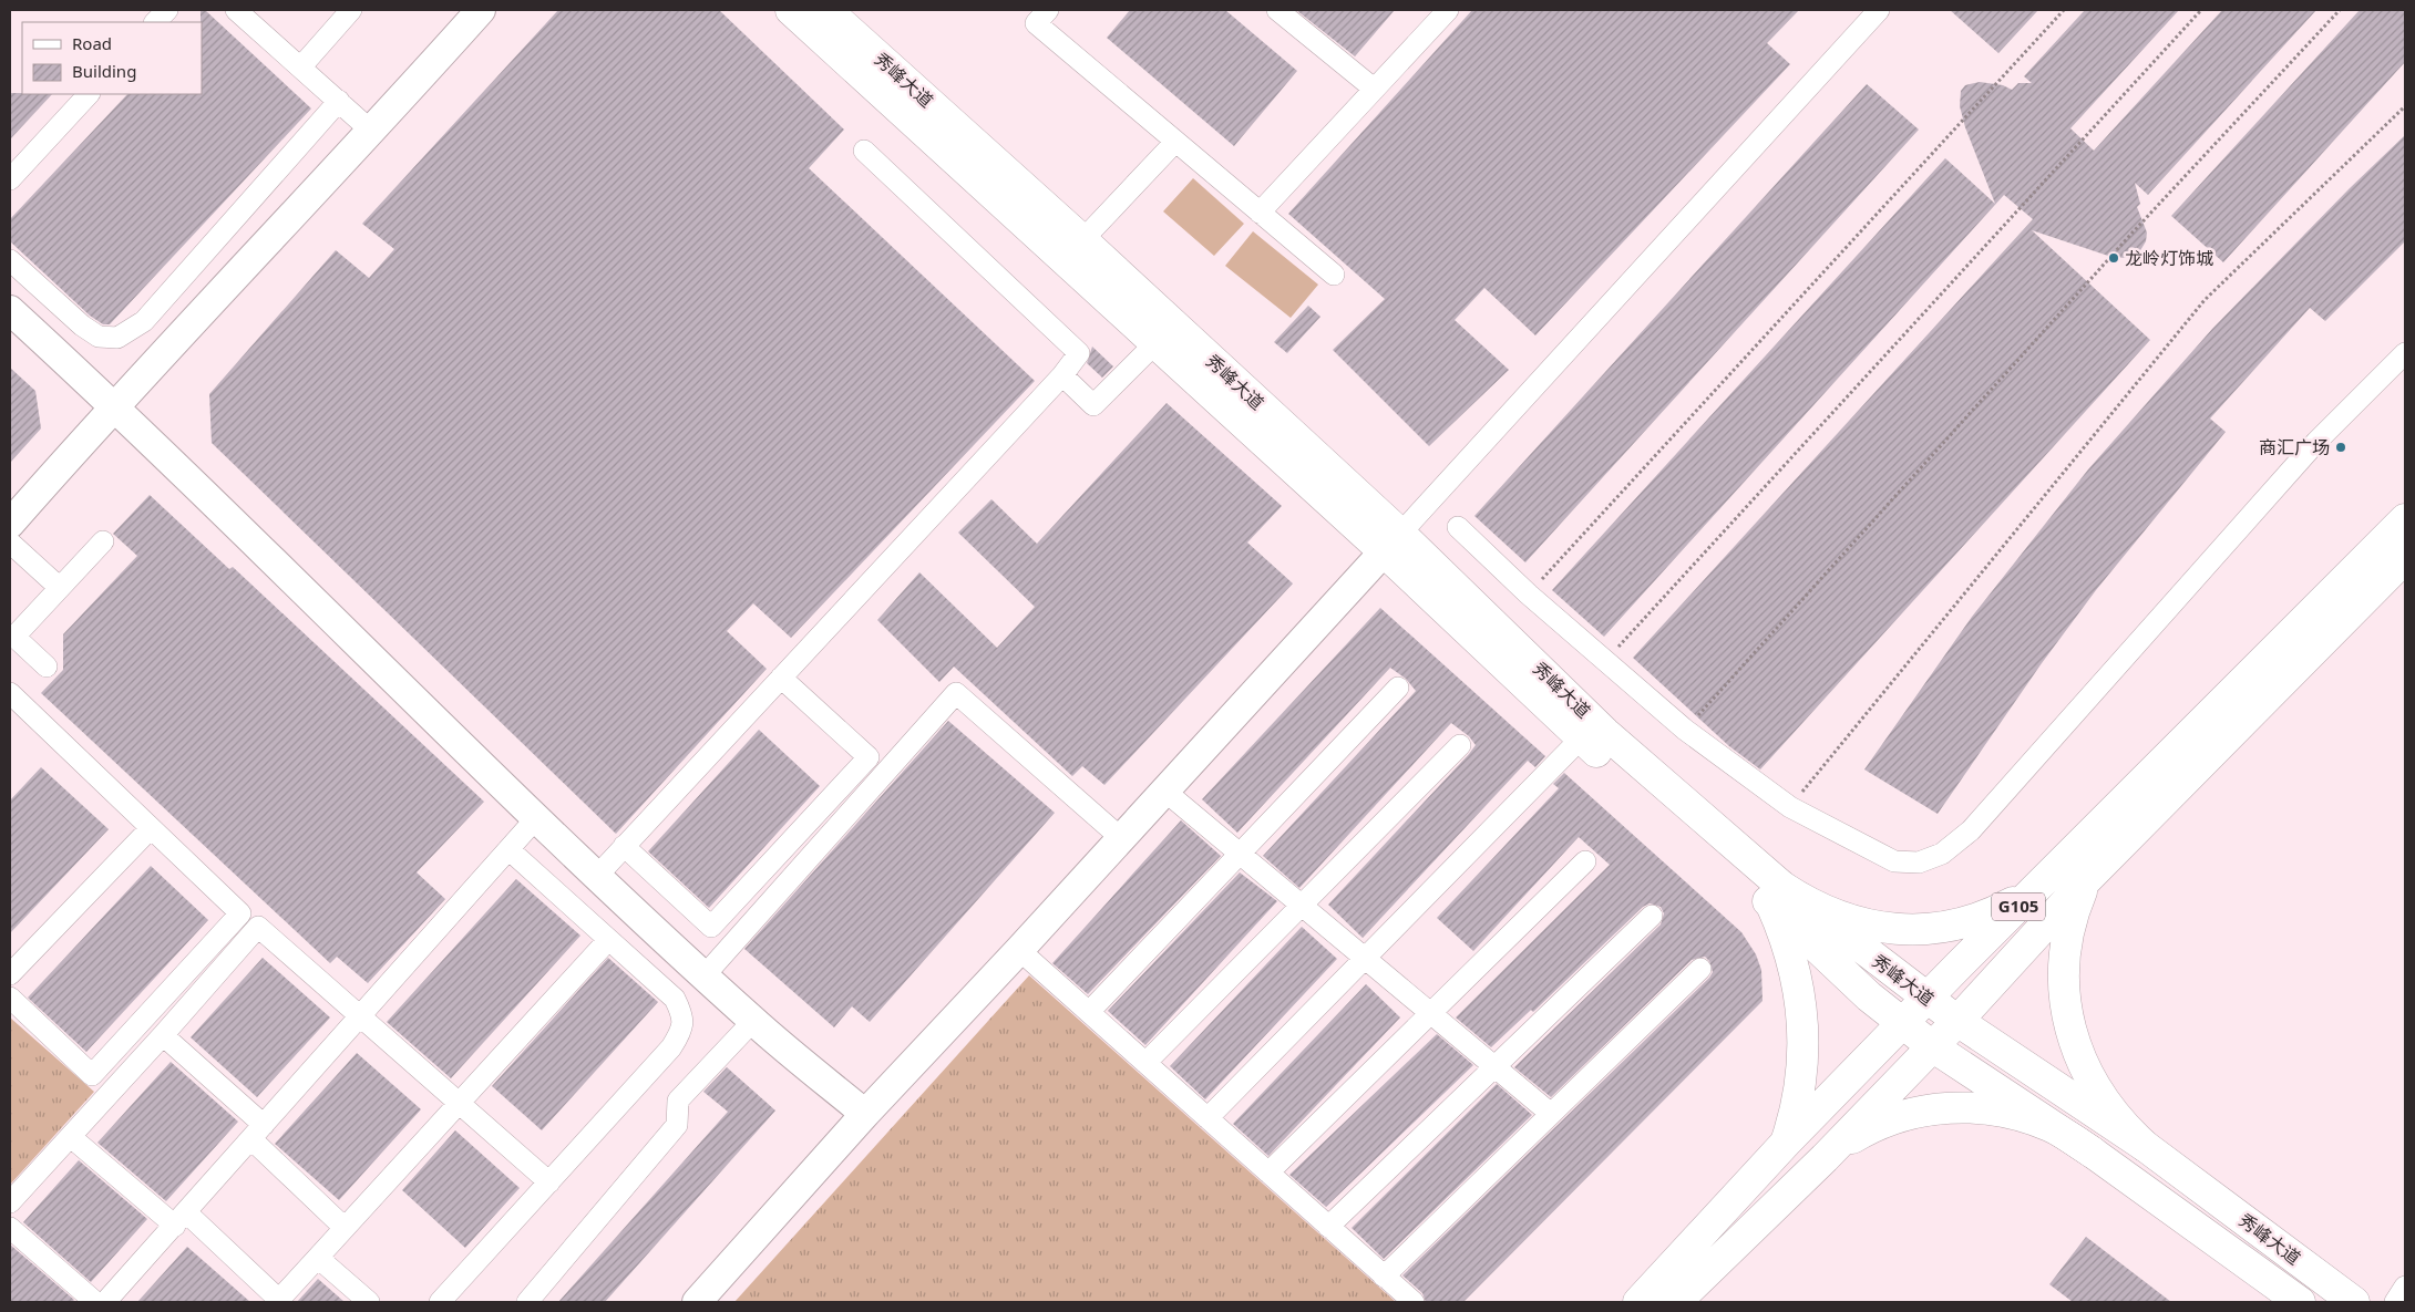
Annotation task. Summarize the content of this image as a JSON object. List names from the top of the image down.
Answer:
{
  "streets": {
    "main road": ["秀峰大道", "G105"]
  },
  "crossings": [
    ["秀峰大道", "G105"]
  ],
  "places": ["龙岭灯饰城", "商汇广场"],
  "legend": ["Road", "Building"]
}
